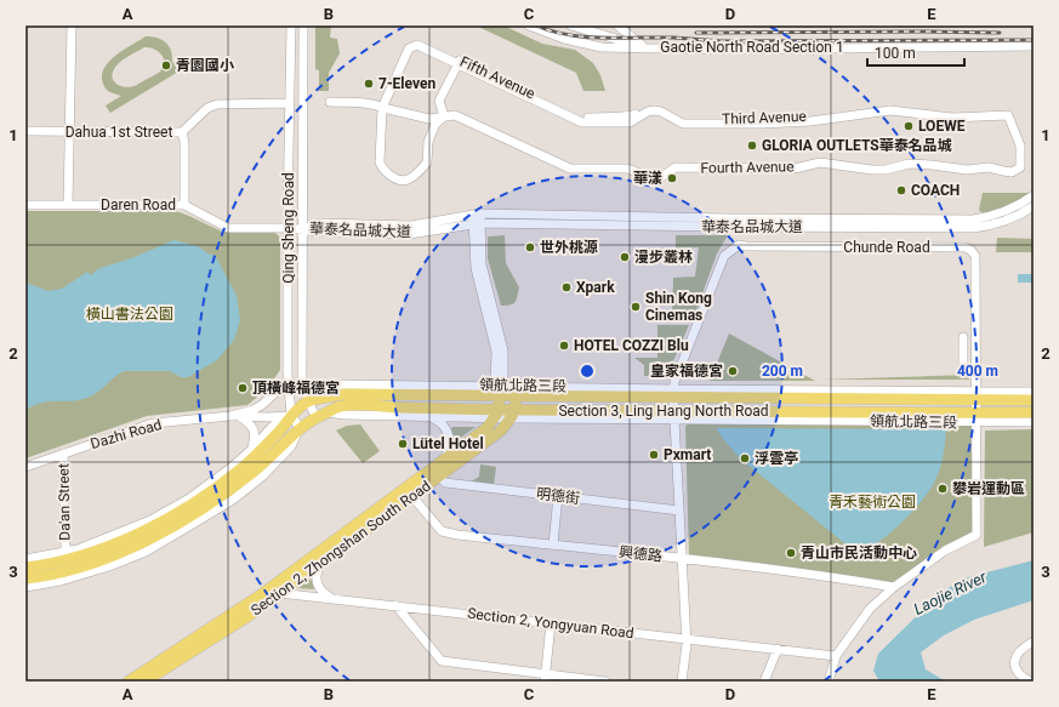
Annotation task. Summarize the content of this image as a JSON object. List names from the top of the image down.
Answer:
{
  "streets": {
    "main road": ["Section 3, Ling Hang North Road", "Section 2, Zhongshan South Road"],
    "street": [
      "Gaotie North Road Section 1",
      "Fifth Avenue",
      "Third Avenue",
      "Dahua 1st Street",
      "Fourth Avenue",
      "Daren Road",
      "華泰名品城大道",
      "Qing Sheng Road",
      "Chunde Road",
      "領航北路三段",
      "Dazhi Road",
      "明德街",
      "Da'an Street",
      "興德路",
      "Section 2, Yongyuan Road"
    ]
  },
  "crossings": [
    ["Fifth Avenue", "Third Avenue"],
    ["Dahua 1st Street", "Qing Sheng Road"],
    ["Daren Road", "華泰名品城大道"],
    ["Daren Road", "Qing Sheng Road"],
    ["華泰名品城大道", "Qing Sheng Road"],
    ["Qing Sheng Road", "Section 3, Ling Hang North Road"],
    ["Qing Sheng Road", "Dazhi Road"],
    ["Chunde Road", "領航北路三段"],
    ["Chunde Road", "Section 3, Ling Hang North Road"],
    ["Chunde Road", "明德街"],
    ["Chunde Road", "興德路"],
    ["Chunde Road", "Section 2, Yongyuan Road"],
    ["領航北路三段", "Section 3, Ling Hang North Road"],
    ["Section 3, Ling Hang North Road", "Section 2, Zhongshan South Road"],
    ["Dazhi Road", "Da'an Street"],
    ["明德街", "Section 2, Zhongshan South Road"],
    ["Section 2, Zhongshan South Road", "興德路"],
    ["Section 2, Zhongshan South Road", "Section 2, Yongyuan Road"]
  ],
  "water": ["Laojie River"],
  "parks": ["橫山書法公園", "青禾藝術公園"],
  "places": [
    "青園國小",
    "7-Eleven",
    "LOEWE",
    "GLORIA OUTLETS華泰名品城",
    "華漾",
    "COACH",
    "世外桃源",
    "漫步叢林",
    "Xpark",
    "Shin Kong Cinemas",
    "HOTEL COZZI Blu",
    "皇家福德宮",
    "頂橫峰福德宮",
    "Lütel Hotel",
    "Pxmart",
    "浮雲亭",
    "攀岩運動區",
    "青山市民活動中心"
  ],
  "scale_bar": "100 m",
  "grid": {
    "columns": [
      "A",
      "B",
      "C",
      "D",
      "E"
    ],
    "rows": ["1", "2", "3"]
  },
  "rings": ["200 m", "400 m"]
}
